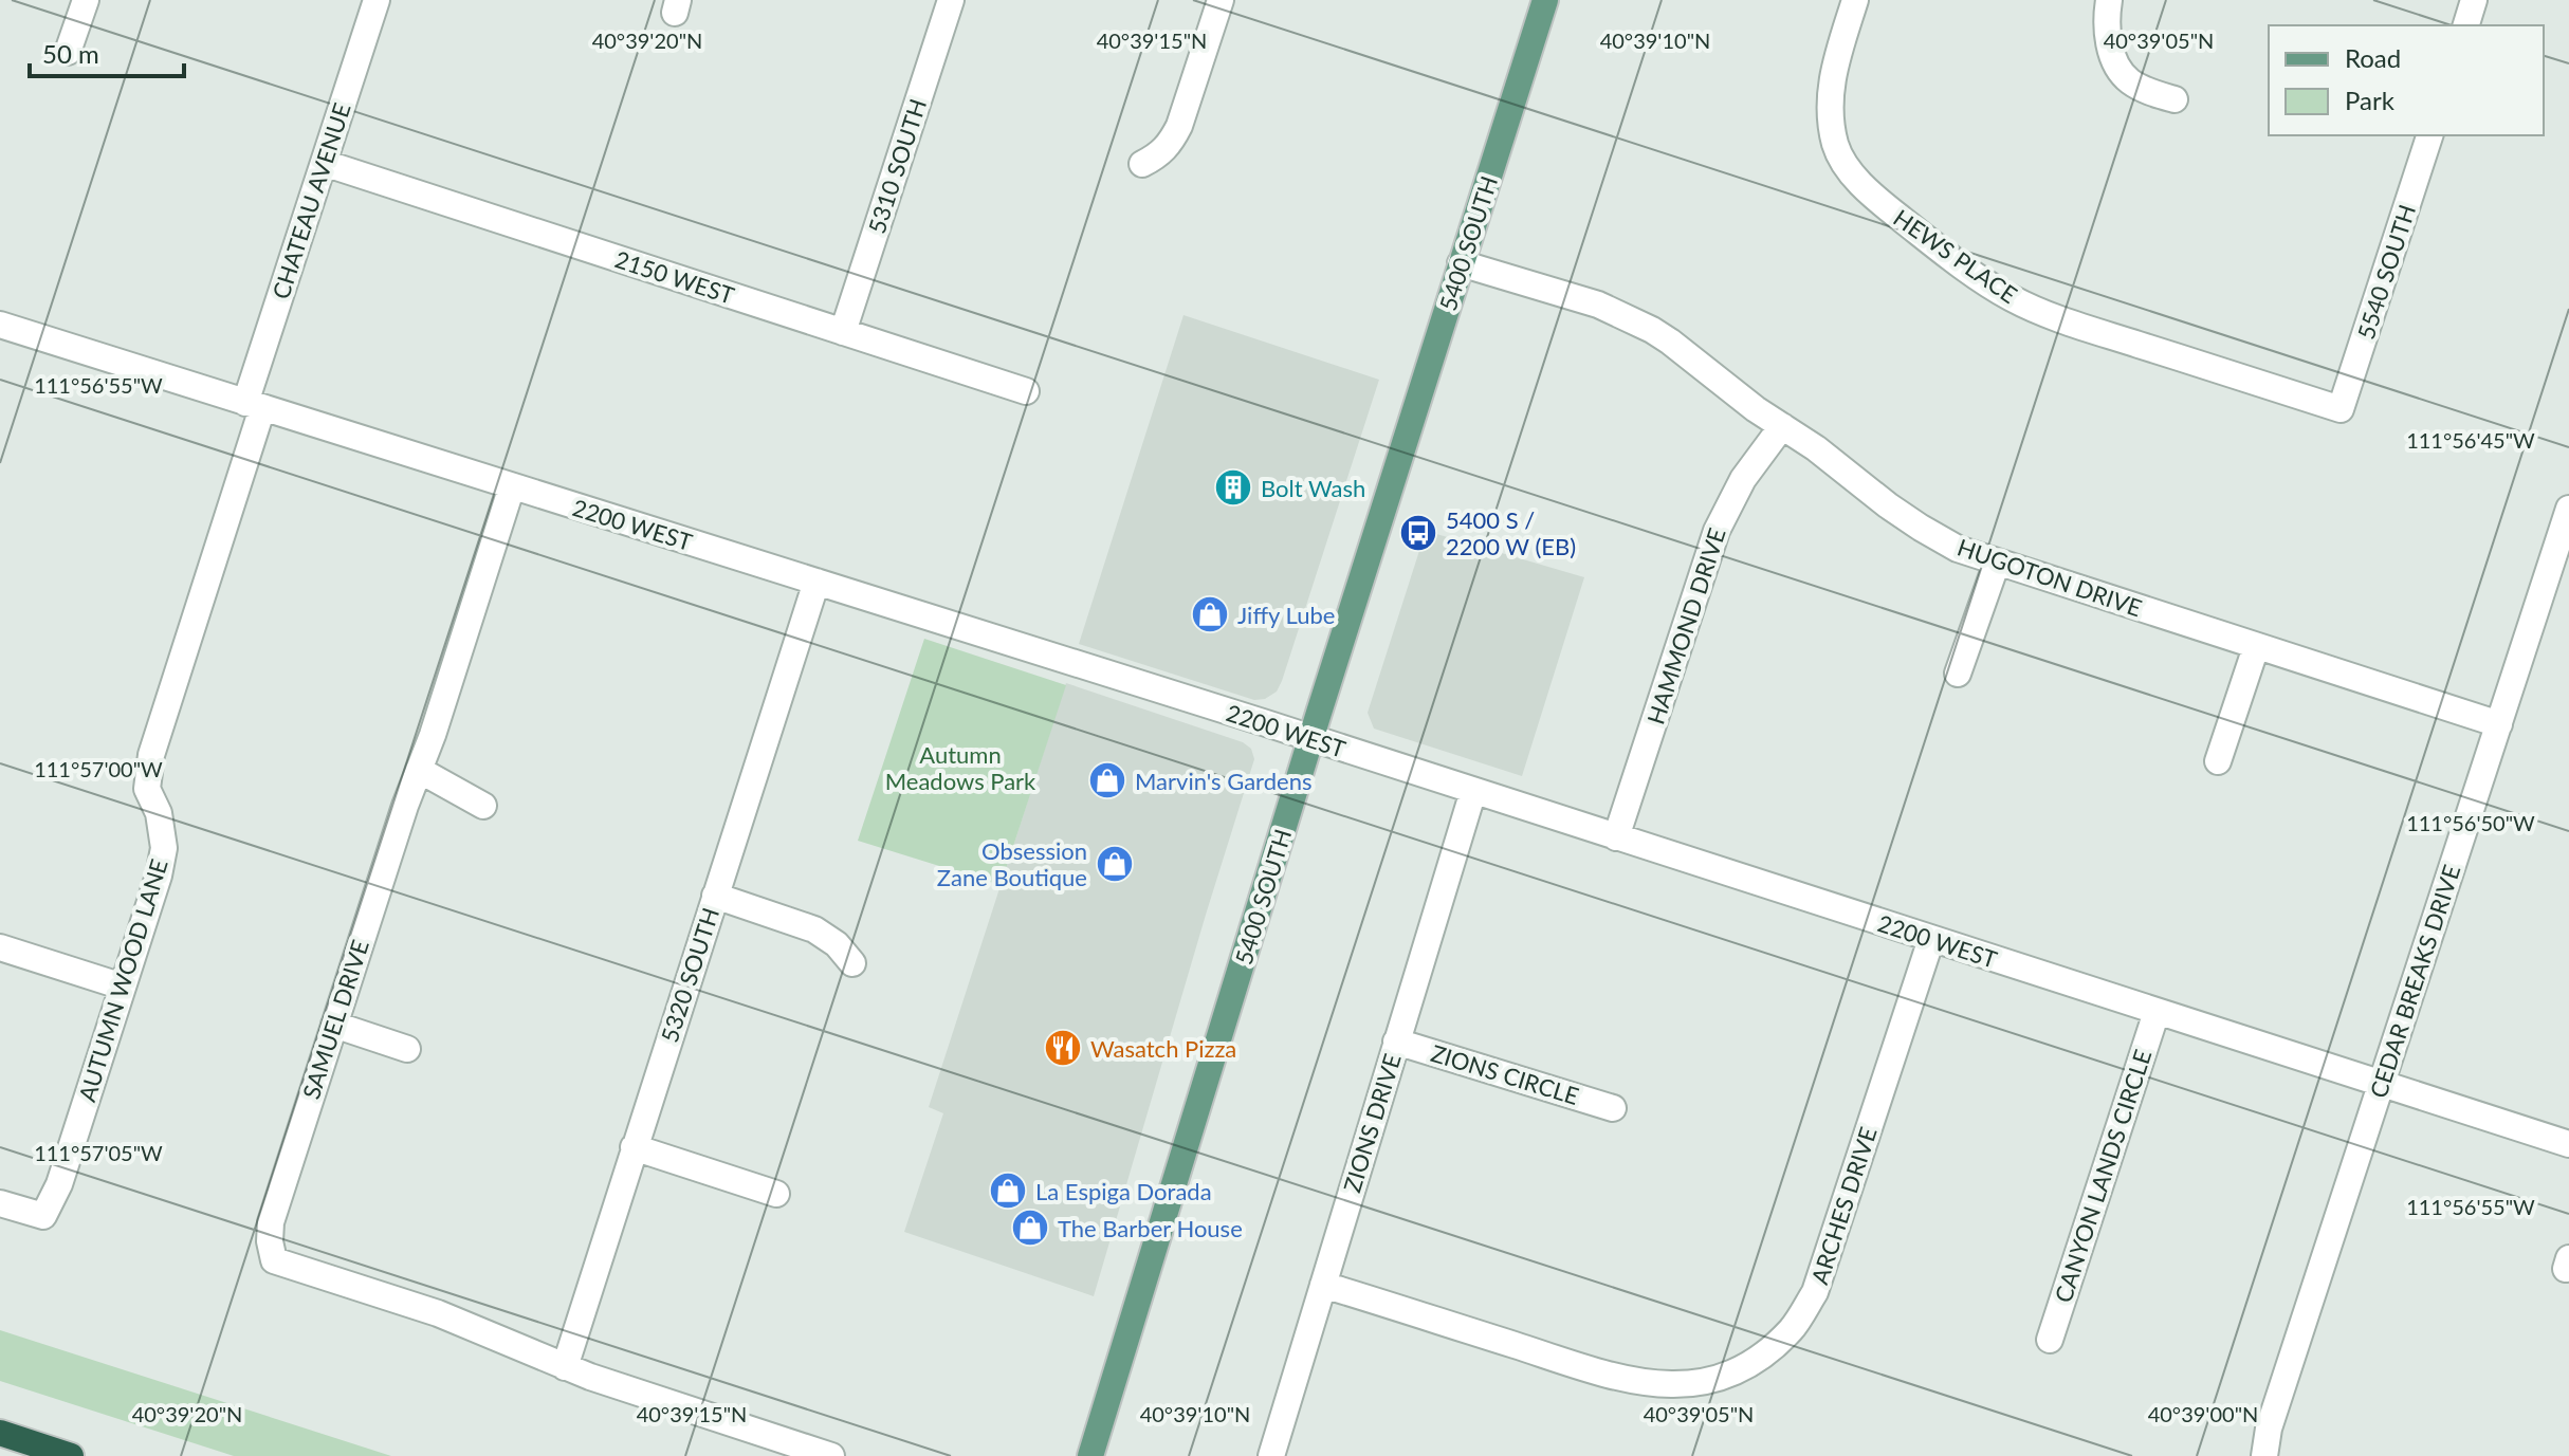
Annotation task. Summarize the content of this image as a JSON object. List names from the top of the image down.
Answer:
{
  "streets": {
    "main road": ["5400 SOUTH"],
    "street": [
      "5310 SOUTH",
      "CHATEAU AVENUE",
      "HEWS PLACE",
      "5540 SOUTH",
      "2150 WEST",
      "2200 WEST",
      "HUGOTON DRIVE",
      "HAMMOND DRIVE",
      "5320 SOUTH",
      "AUTUMN WOOD LANE",
      "CEDAR BREAKS DRIVE",
      "SAMUEL DRIVE",
      "ZIONS CIRCLE",
      "ZIONS DRIVE",
      "CANYON LANDS CIRCLE",
      "ARCHES DRIVE"
    ]
  },
  "crossings": [
    ["5310 SOUTH", "2150 WEST"],
    ["CHATEAU AVENUE", "2150 WEST"],
    ["CHATEAU AVENUE", "2200 WEST"],
    ["CHATEAU AVENUE", "AUTUMN WOOD LANE"],
    ["5400 SOUTH", "2200 WEST"],
    ["5400 SOUTH", "HUGOTON DRIVE"],
    ["HEWS PLACE", "5540 SOUTH"],
    ["2200 WEST", "HAMMOND DRIVE"],
    ["2200 WEST", "5320 SOUTH"],
    ["2200 WEST", "AUTUMN WOOD LANE"],
    ["2200 WEST", "CEDAR BREAKS DRIVE"],
    ["2200 WEST", "SAMUEL DRIVE"],
    ["2200 WEST", "ZIONS DRIVE"],
    ["2200 WEST", "CANYON LANDS CIRCLE"],
    ["2200 WEST", "ARCHES DRIVE"],
    ["HUGOTON DRIVE", "HAMMOND DRIVE"],
    ["HUGOTON DRIVE", "CEDAR BREAKS DRIVE"],
    ["5320 SOUTH", "SAMUEL DRIVE"],
    ["ZIONS CIRCLE", "ZIONS DRIVE"],
    ["ZIONS DRIVE", "ARCHES DRIVE"]
  ],
  "parks": ["Autumn Meadows Park"],
  "places": {
    "building": ["Bolt Wash"],
    "bus stop": ["5400 S / 2200 W (EB)"],
    "shop": [
      "Jiffy Lube",
      "Marvin's Gardens",
      "Obsession Zane Boutique",
      "La Espiga Dorada",
      "The Barber House"
    ],
    "restaurant": ["Wasatch Pizza"]
  },
  "legend": ["Road", "Park"],
  "scale_bar": "50 m",
  "coordinates": [
    "40°39'20\"N",
    "40°39'15\"N",
    "40°39'10\"N",
    "40°39'05\"N",
    "111°56'55\"W",
    "111°56'45\"W",
    "111°57'00\"W",
    "111°56'50\"W",
    "111°57'05\"W",
    "40°39'00\"N"
  ]
}
